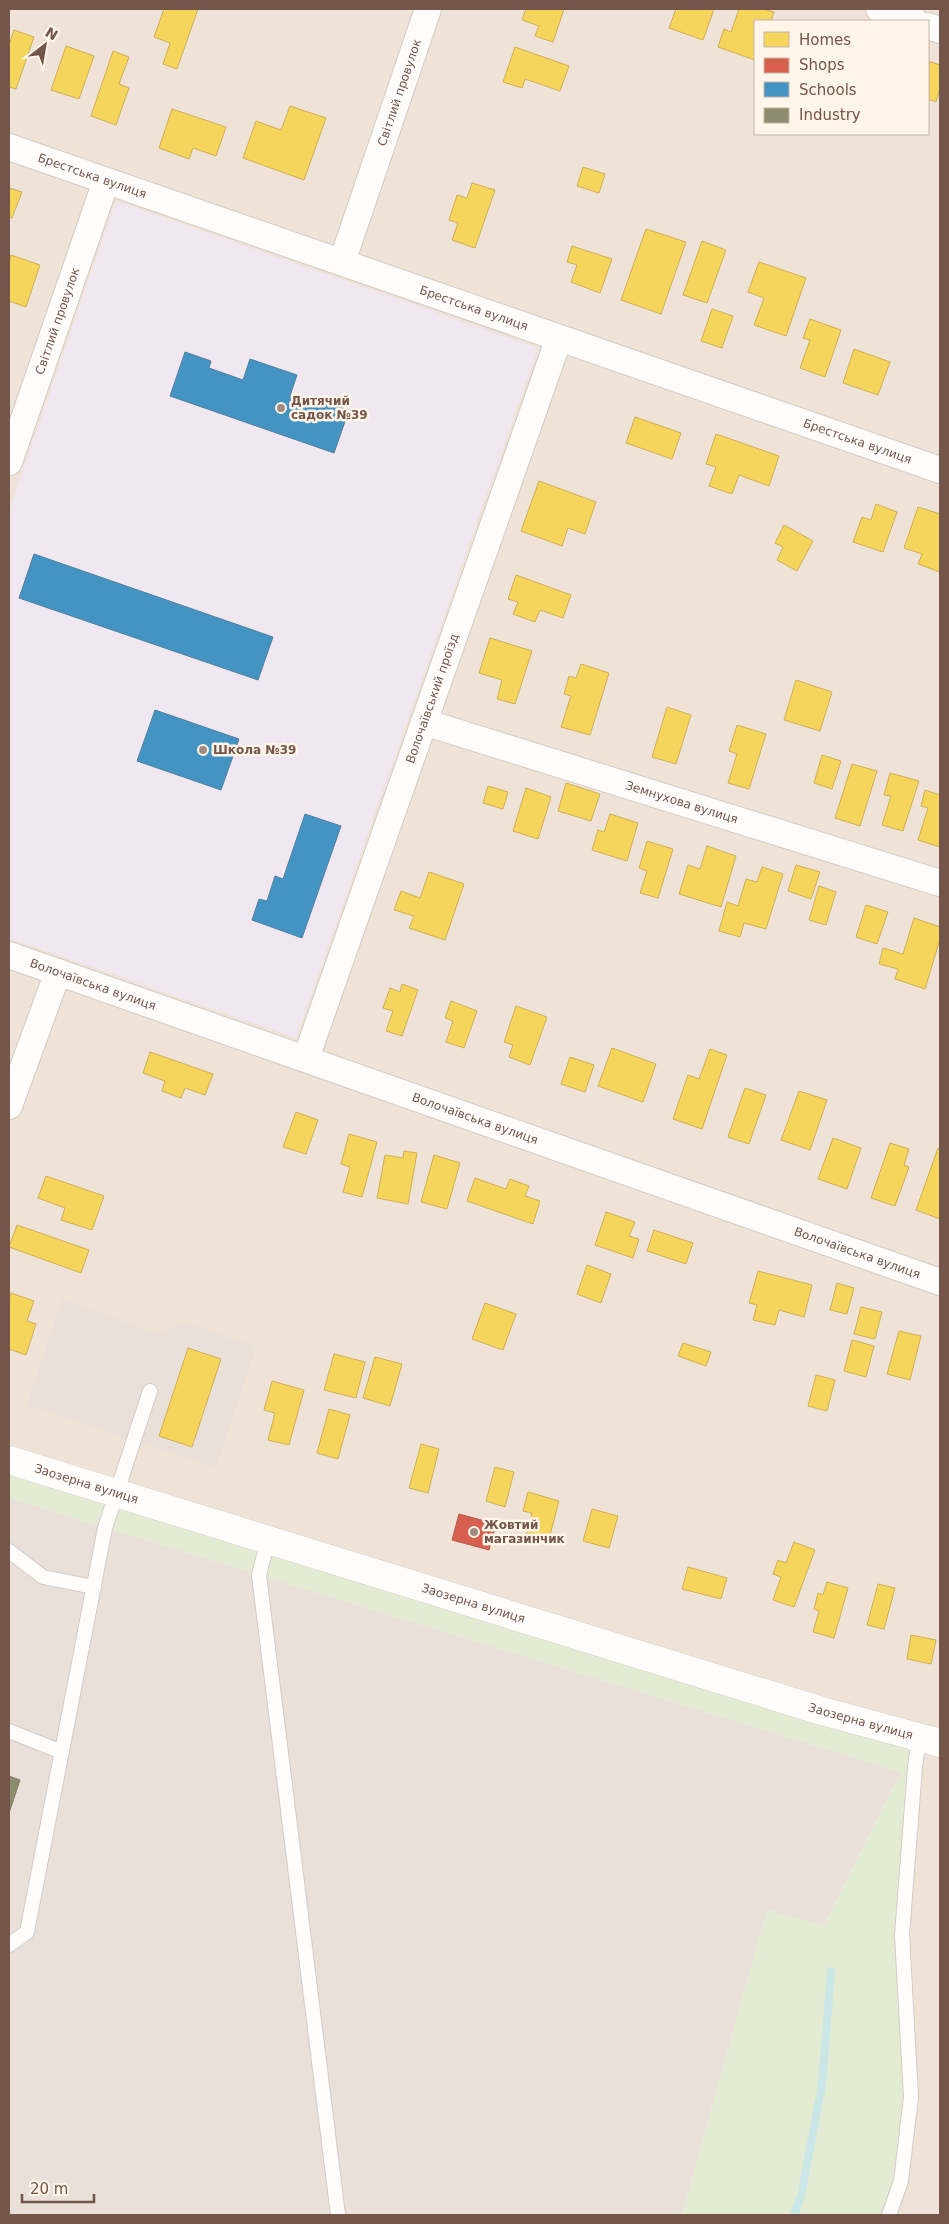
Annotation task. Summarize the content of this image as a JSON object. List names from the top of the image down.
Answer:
{
  "streets": {
    "street": [
      "Світлий провулок",
      "Брестська вулиця",
      "Волочаївський проїзд",
      "Земнухова вулиця",
      "Волочаївська вулиця",
      "Заозерна вулиця"
    ]
  },
  "crossings": [
    ["Світлий провулок", "Брестська вулиця"],
    ["Брестська вулиця", "Волочаївський проїзд"],
    ["Волочаївський проїзд", "Земнухова вулиця"],
    ["Волочаївський проїзд", "Волочаївська вулиця"]
  ],
  "places": ["Дитячий садок №39", "Школа №39", "Жовтий магазинчик"],
  "legend": [
    "Homes",
    "Shops",
    "Schools",
    "Industry"
  ],
  "scale_bar": "20 m",
  "north": "top right"
}
